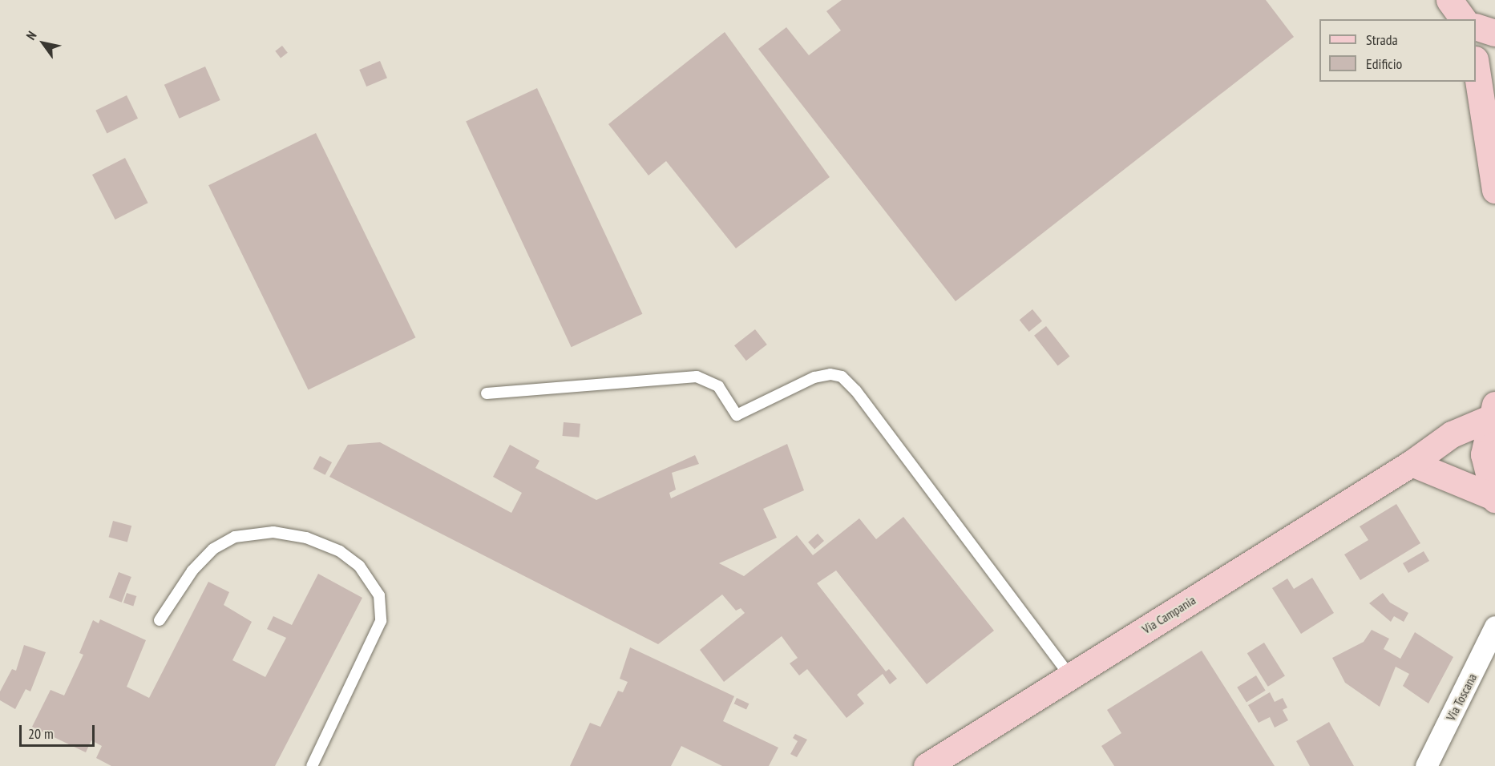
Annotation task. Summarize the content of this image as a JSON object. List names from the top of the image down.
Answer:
{
  "streets": {
    "street": ["Via Campania", "Via Toscana"]
  },
  "legend": ["Strada", "Edificio"],
  "scale_bar": "20 m",
  "north": "top left"
}
